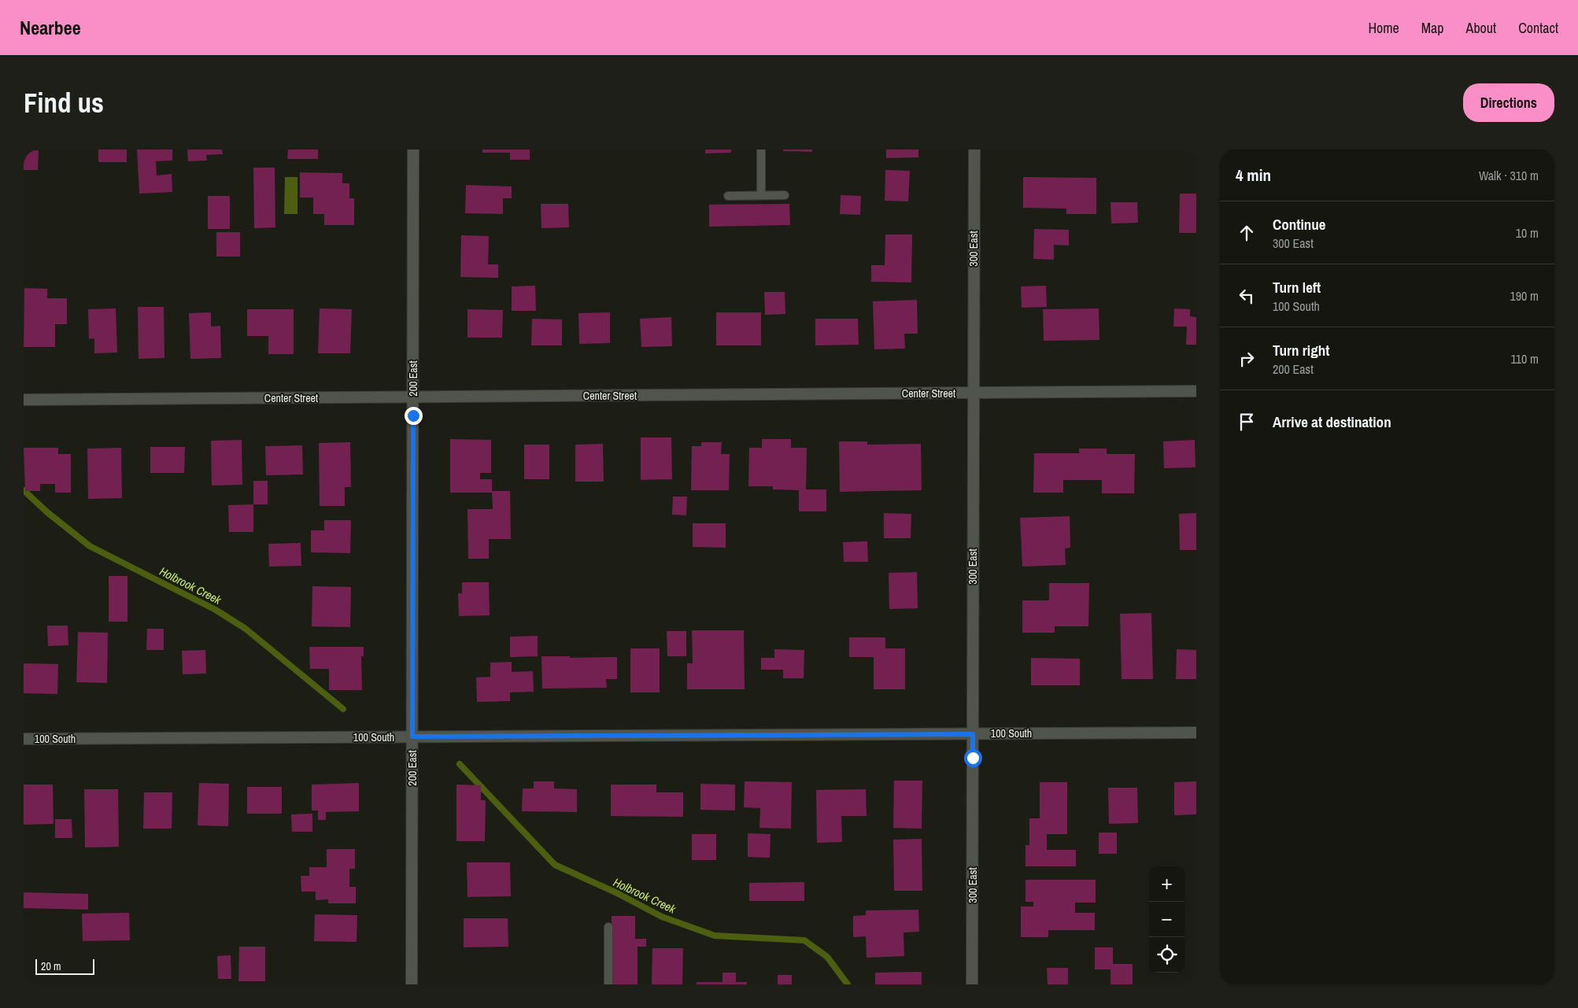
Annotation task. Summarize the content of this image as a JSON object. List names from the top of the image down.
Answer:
{
  "streets": {
    "street": [
      "300 East",
      "200 East",
      "Center Street",
      "100 South"
    ]
  },
  "crossings": [
    ["300 East", "Center Street"],
    ["300 East", "100 South"],
    ["200 East", "Center Street"],
    ["200 East", "100 South"]
  ],
  "water": ["Holbrook Creek"],
  "scale_bar": "20 m",
  "page": {
    "header": "Nearbee",
    "nav": [
      "Home",
      "Map",
      "About",
      "Contact"
    ],
    "buttons": "Directions",
    "title": "Find us",
    "heading": ["4 min", "Walk · 310 m"],
    "list": [
      ["Continue", "300 East", "10 m"],
      ["Turn left", "100 South", "190 m"],
      ["Turn right", "200 East", "110 m"],
      "Arrive at destination"
    ],
    "map_buttons": ["+", "−"],
    "scale": "20 m"
  }
}
